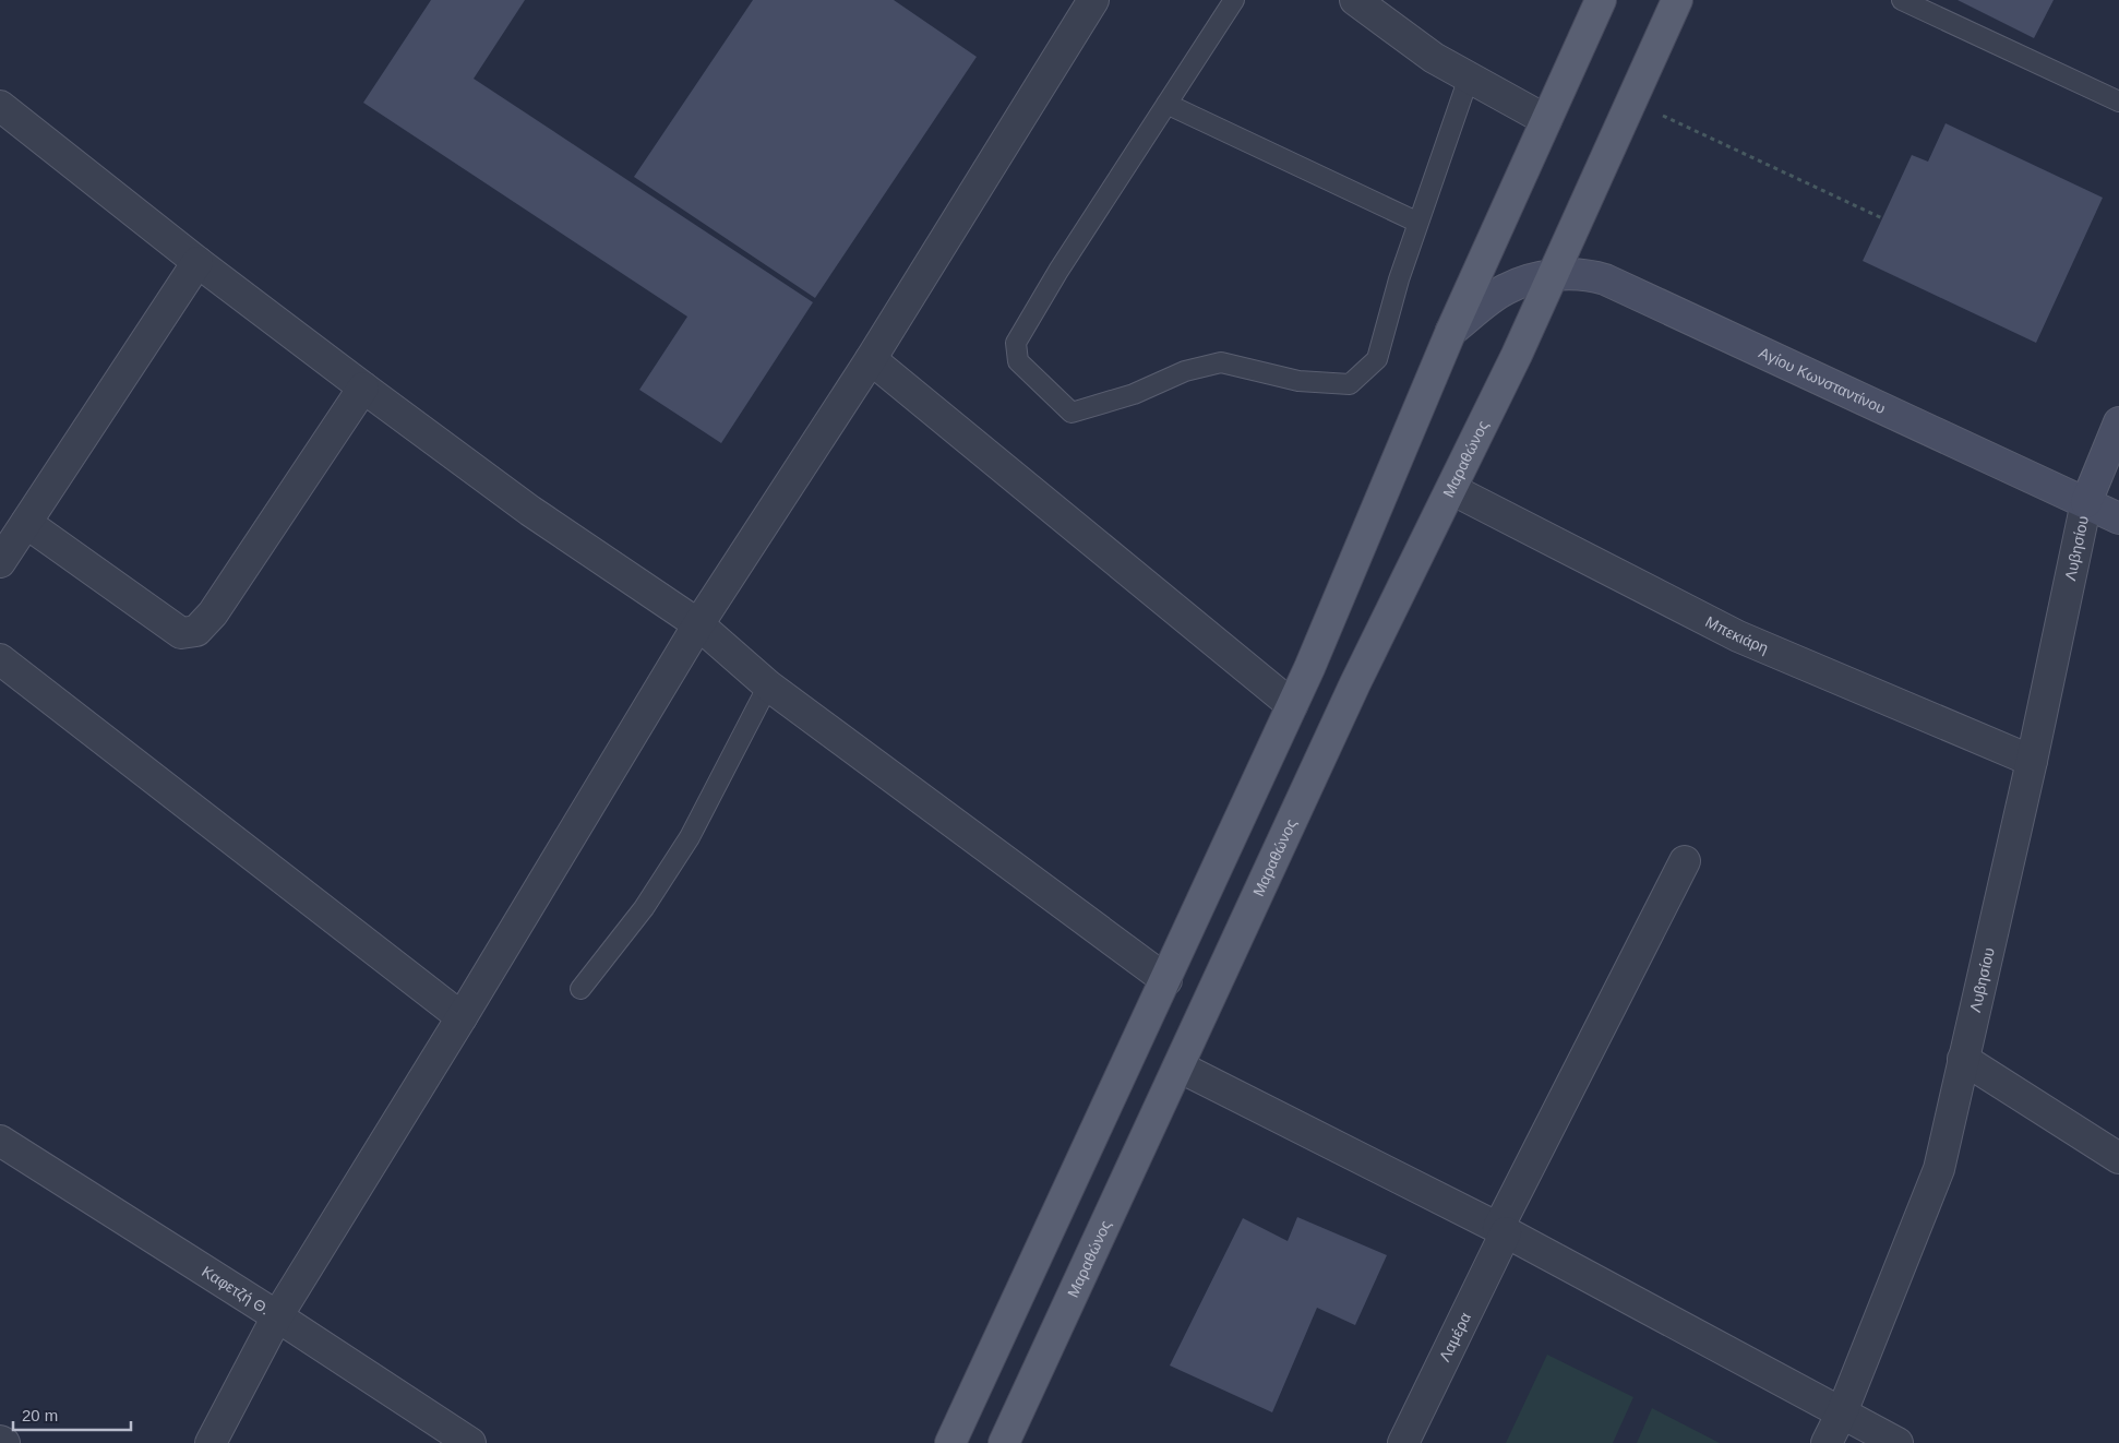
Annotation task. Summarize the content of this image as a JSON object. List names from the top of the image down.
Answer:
{
  "streets": {
    "main road": ["Μαραθώνος"],
    "street": [
      "Αγίου Κωνσταντίνου",
      "Λυβησίου",
      "Μπεκιάρη",
      "Καφετζή Θ.",
      "Λαμέρα"
    ]
  },
  "crossings": [
    ["Αγίου Κωνσταντίνου", "Μαραθώνος"],
    ["Αγίου Κωνσταντίνου", "Λυβησίου"],
    ["Μαραθώνος", "Μπεκιάρη"],
    ["Λυβησίου", "Μπεκιάρη"]
  ],
  "scale_bar": "20 m"
}
